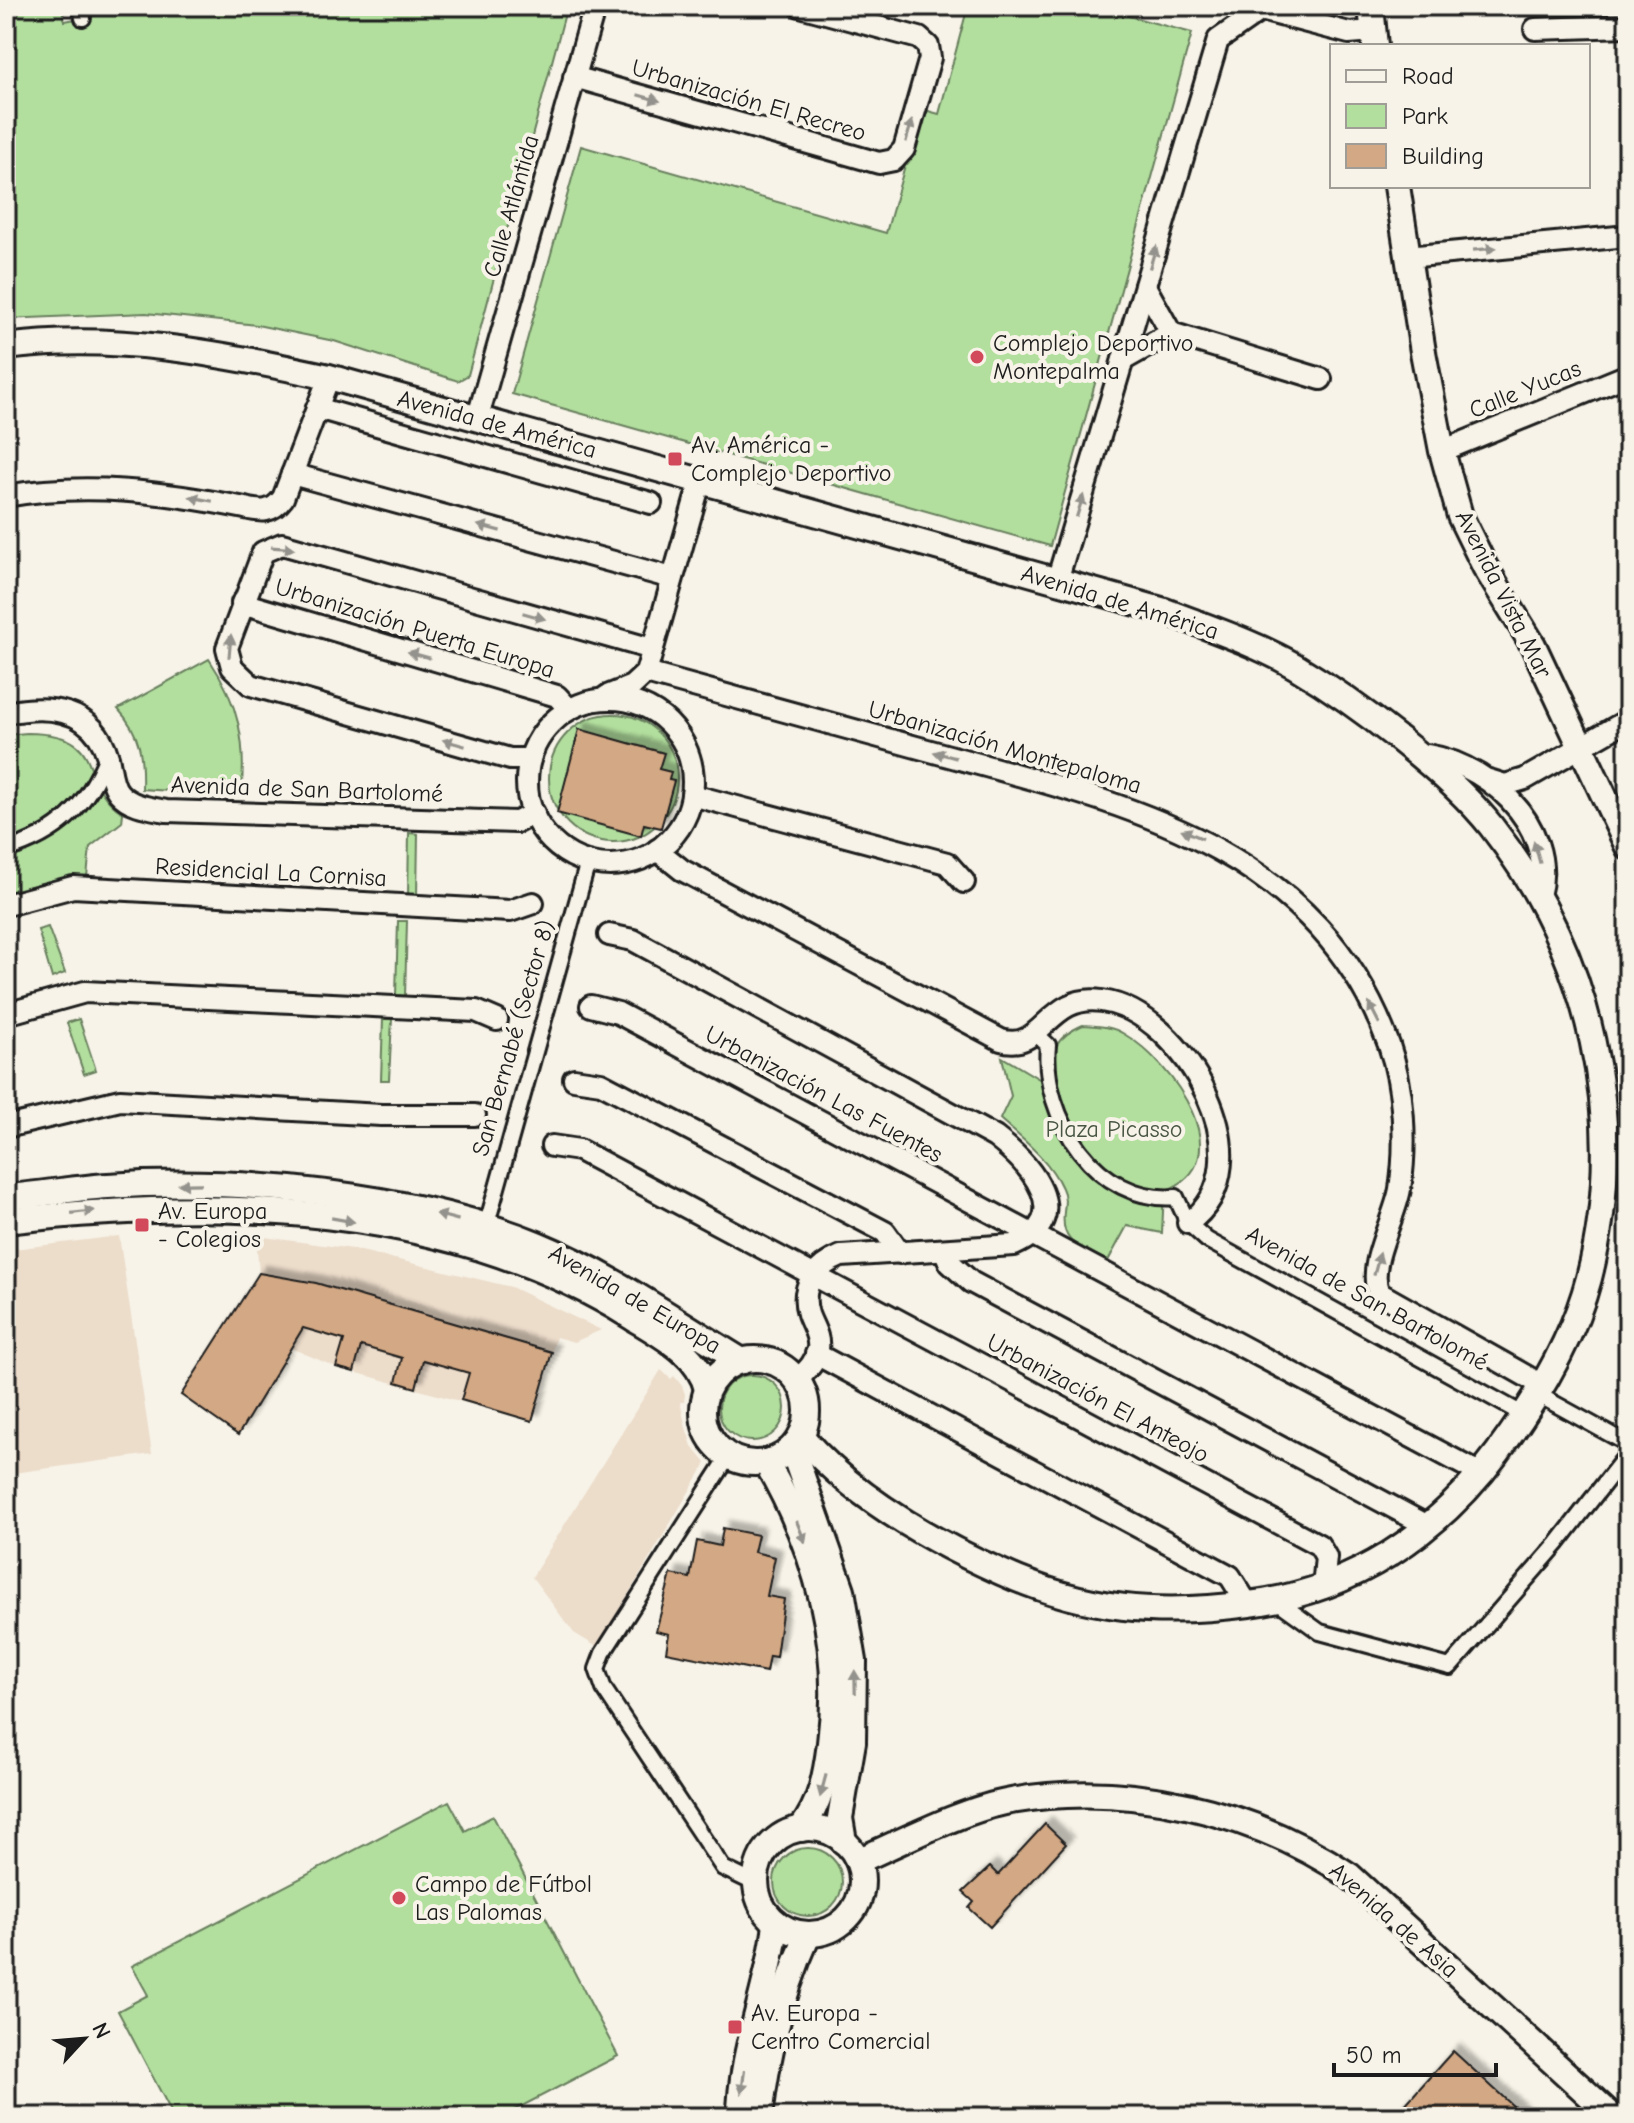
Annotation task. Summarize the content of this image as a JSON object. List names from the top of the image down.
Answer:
{
  "streets": {
    "street": [
      "Urbanización El Recreo",
      "Calle Atlántida",
      "Calle Yucas",
      "Avenida de América",
      "Avenida Vista Mar",
      "Urbanización Puerta Europa",
      "Urbanización Montepaloma",
      "Avenida de San Bartolomé",
      "Residencial La Cornisa",
      "San Bernabé (Sector 8)",
      "Urbanización Las Fuentes",
      "Avenida de Europa",
      "Urbanización El Anteojo",
      "Avenida de Asia"
    ]
  },
  "crossings": [
    ["Urbanización El Recreo", "Calle Atlántida"],
    ["Calle Atlántida", "Avenida de América"],
    ["Calle Yucas", "Avenida Vista Mar"],
    ["Avenida de América", "Urbanización Montepaloma"],
    ["Avenida de América", "Avenida de San Bartolomé"],
    ["Avenida de América", "Avenida de Europa"],
    ["Avenida de América", "Urbanización El Anteojo"],
    ["Urbanización Puerta Europa", "Avenida de San Bartolomé"],
    ["Urbanización Puerta Europa", "San Bernabé (Sector 8)"],
    ["Urbanización Montepaloma", "Avenida de San Bartolomé"],
    ["Avenida de San Bartolomé", "San Bernabé (Sector 8)"],
    ["San Bernabé (Sector 8)", "Avenida de Europa"]
  ],
  "parks": ["Plaza Picasso"],
  "places": {
    "other": ["Complejo Deportivo Montepalma", "Campo de Fútbol Las Palomas"],
    "transit": ["Av. América - Complejo Deportivo", "Av. Europa - Colegios", "Av. Europa - Centro Comercial"]
  },
  "legend": ["Road", "Park", "Building"],
  "scale_bar": "50 m",
  "north": "top right"
}
